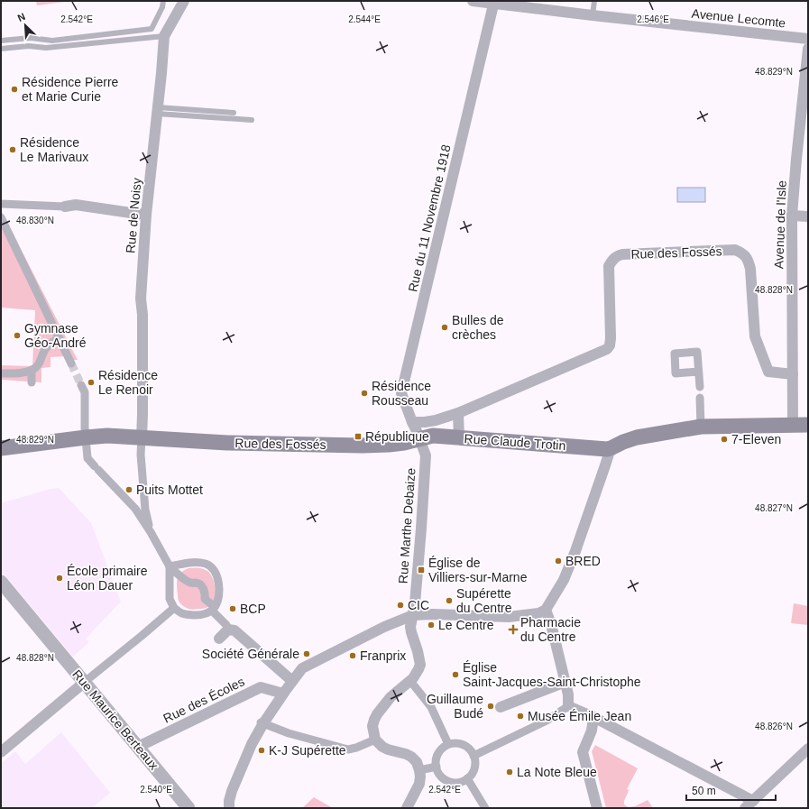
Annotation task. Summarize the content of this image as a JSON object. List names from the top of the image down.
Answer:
{
  "streets": {
    "main road": ["Rue des Fossés", "Rue Claude Trotin"],
    "street": [
      "Avenue Lecomte",
      "Rue de Noisy",
      "Rue du 11 Novembre 1918",
      "Avenue de l'Isle",
      "Rue Marthe Debaize",
      "Rue des Écoles",
      "Rue Maurice Berteaux"
    ]
  },
  "crossings": [
    ["Avenue Lecomte", "Rue du 11 Novembre 1918"],
    ["Rue de Noisy", "Rue des Fossés"],
    ["Rue du 11 Novembre 1918", "Rue des Fossés"],
    ["Rue du 11 Novembre 1918", "Rue Claude Trotin"],
    ["Rue du 11 Novembre 1918", "Rue Marthe Debaize"],
    ["Avenue de l'Isle", "Rue des Fossés"],
    ["Rue des Fossés", "Rue Claude Trotin"],
    ["Rue des Fossés", "Rue Marthe Debaize"],
    ["Rue Claude Trotin", "Rue Marthe Debaize"],
    ["Rue des Écoles", "Rue Maurice Berteaux"]
  ],
  "places": {
    "other": [
      "Résidence Pierre et Marie Curie",
      "Résidence Le Marivaux",
      "Bulles de crèches",
      "Gymnase Géo-André",
      "Résidence Le Renoir",
      "Résidence Rousseau",
      "7-Eleven",
      "Puits Mottet",
      "BRED",
      "École primaire Léon Dauer",
      "Supérette du Centre",
      "CIC",
      "BCP",
      "Le Centre",
      "Société Générale",
      "Franprix",
      "Église Saint-Jacques-Saint-Christophe",
      "Guillaume Budé",
      "Musée Émile Jean",
      "K-J Supérette",
      "La Note Bleue"
    ],
    "transit": ["République", "Église de Villiers-sur-Marne"],
    "health": ["Pharmacie du Centre"]
  },
  "scale_bar": "50 m",
  "north": "top left",
  "coordinates": [
    "2.544°E",
    "2.546°E",
    "2.542°E",
    "48.829°N",
    "48.830°N",
    "48.828°N",
    "48.827°N",
    "48.826°N",
    "2.540°E"
  ]
}
